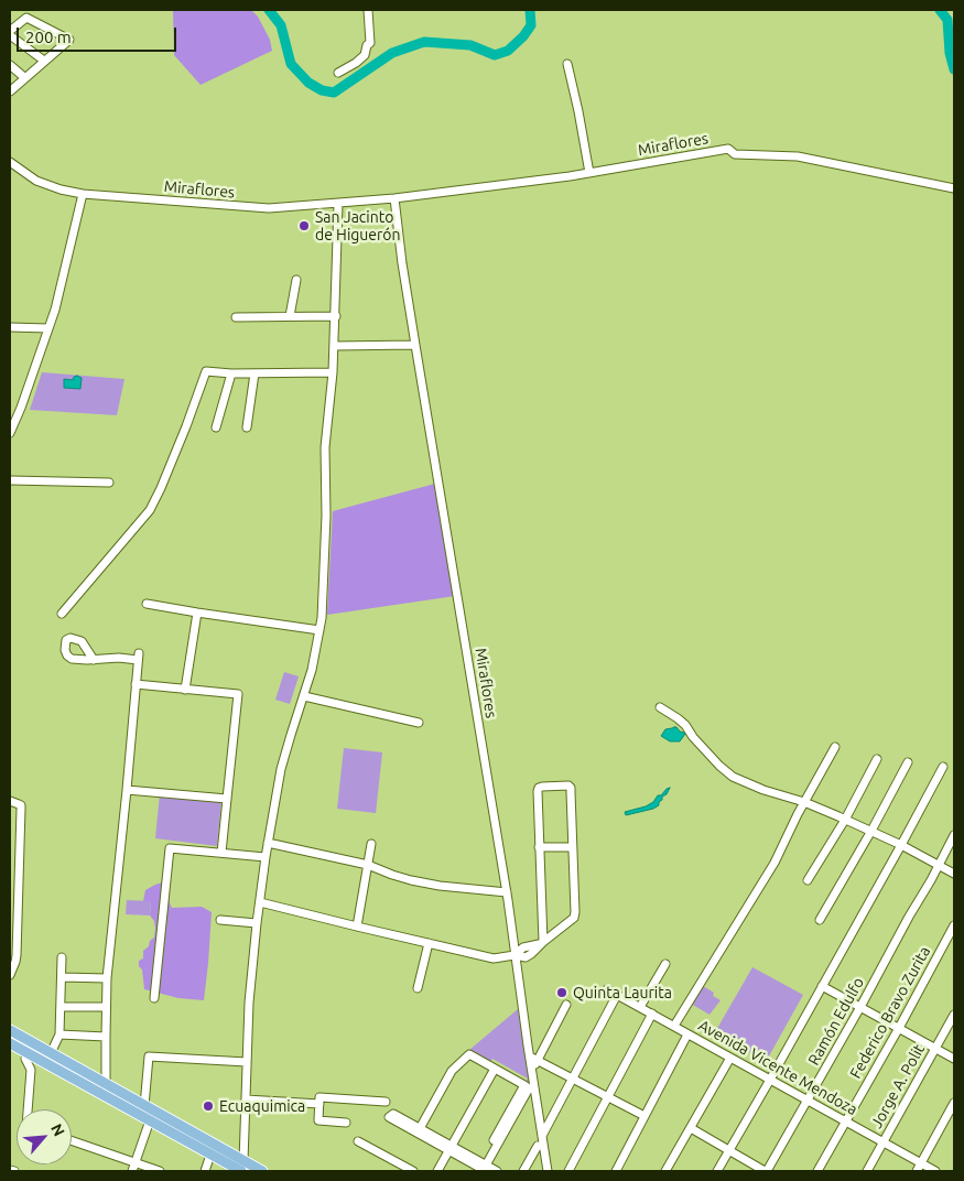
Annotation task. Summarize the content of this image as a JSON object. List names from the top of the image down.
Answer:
{
  "streets": {
    "street": [
      "Miraflores",
      "Federico Bravo Zurita",
      "Ramón Edulfo",
      "Avenida Vicente Mendoza",
      "Jorge A. Polit"
    ]
  },
  "crossings": [
    ["Federico Bravo Zurita", "Avenida Vicente Mendoza"],
    ["Ramón Edulfo", "Avenida Vicente Mendoza"],
    ["Avenida Vicente Mendoza", "Jorge A. Polit"]
  ],
  "places": ["San Jacinto de Higuerón", "Quinta Laurita", "Ecuaquimica"],
  "scale_bar": "200 m",
  "north": "top right"
}
